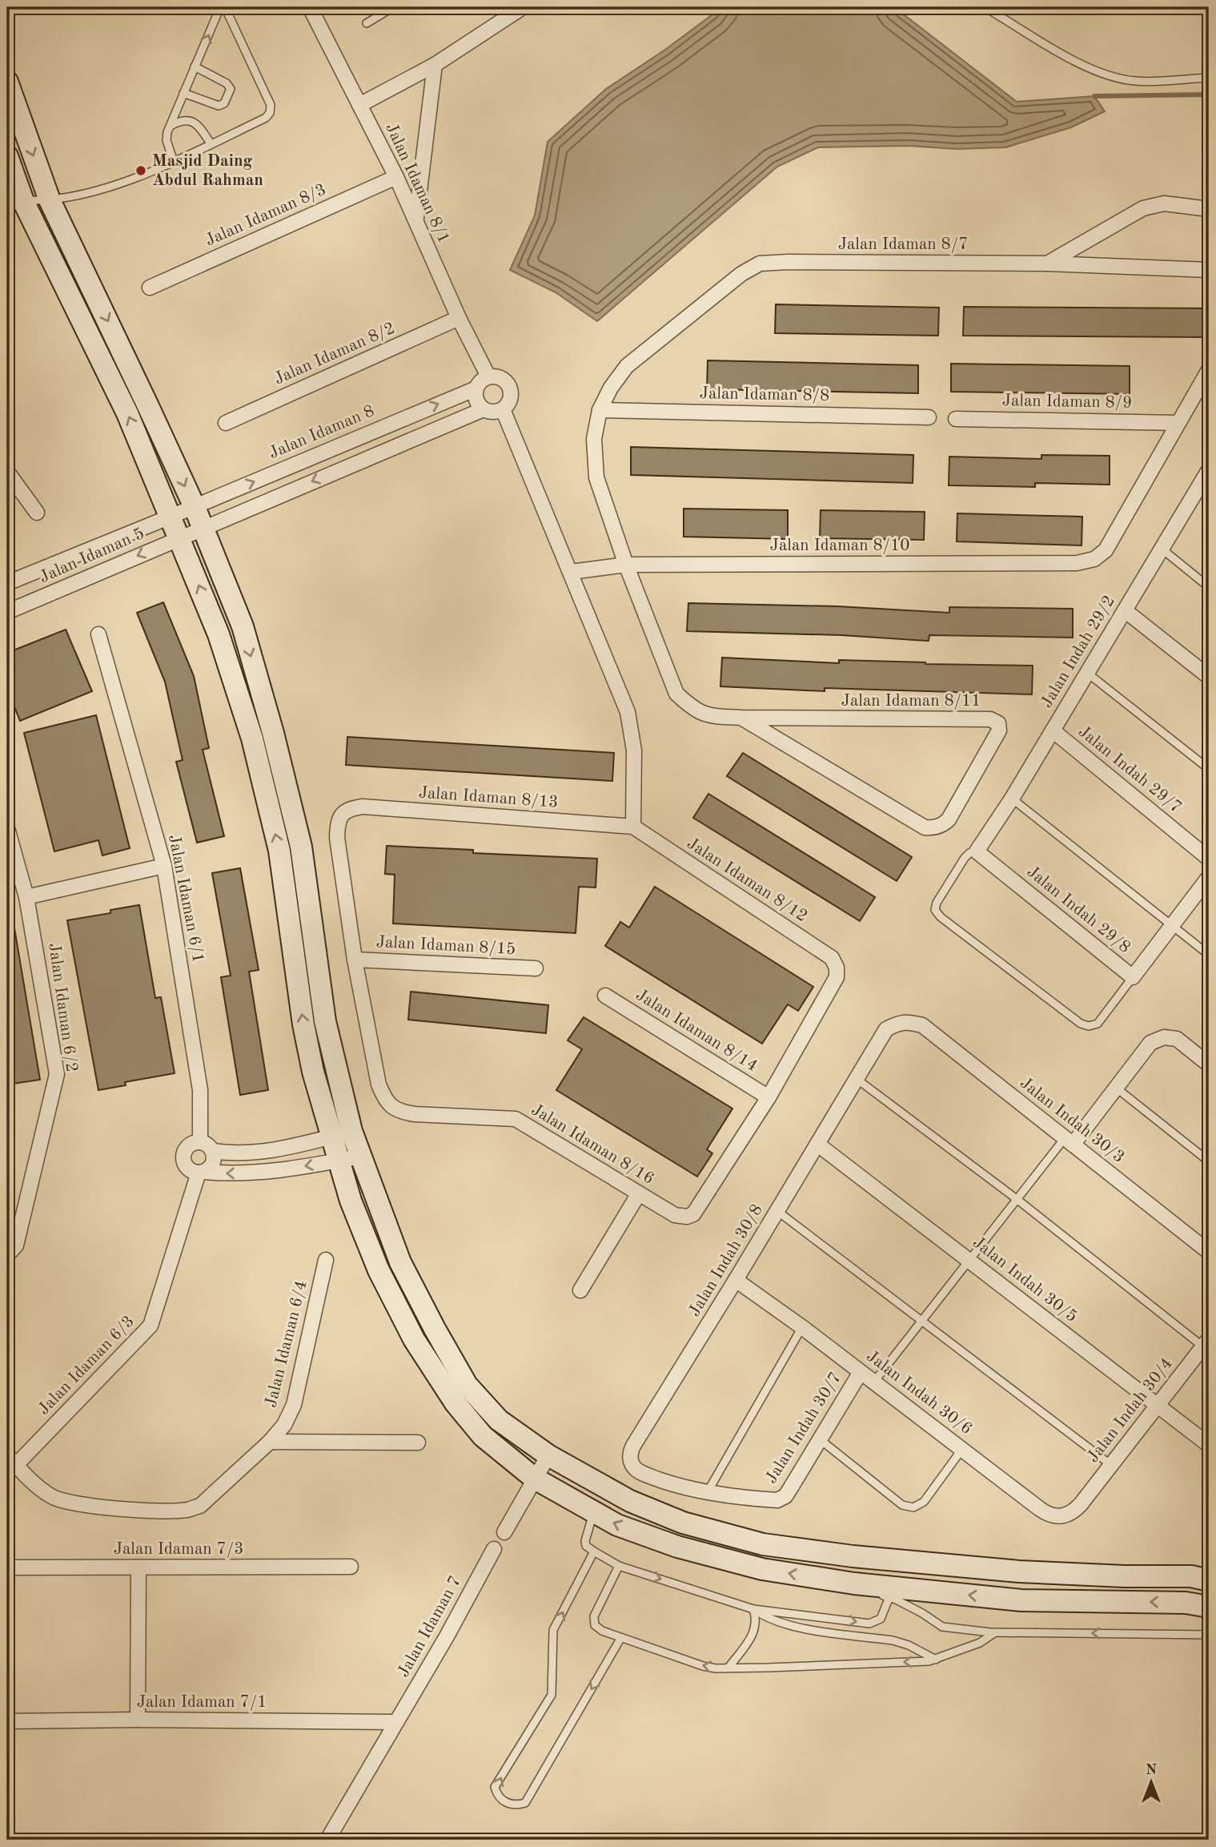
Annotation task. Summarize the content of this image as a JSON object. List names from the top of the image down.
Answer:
{
  "streets": {
    "street": [
      "Jalan Idaman 8/1",
      "Jalan Idaman 8/3",
      "Jalan Idaman 8/7",
      "Jalan Idaman 8/2",
      "Jalan Idaman 8/8",
      "Jalan Idaman 8/9",
      "Jalan Idaman 8",
      "Jalan Idaman 8/10",
      "Jalan Idaman 5",
      "Jalan Indah 29/2",
      "Jalan Idaman 8/11",
      "Jalan Indah 29/7",
      "Jalan Idaman 8/13",
      "Jalan Idaman 8/12",
      "Jalan Idaman 6/1",
      "Jalan Indah 29/8",
      "Jalan Idaman 8/15",
      "Jalan Idaman 6/2",
      "Jalan Idaman 8/14",
      "Jalan Indah 30/3",
      "Jalan Idaman 8/16",
      "Jalan Indah 30/8",
      "Jalan Indah 30/5",
      "Jalan Idaman 6/4",
      "Jalan Idaman 6/3",
      "Jalan Indah 30/6",
      "Jalan Indah 30/4",
      "Jalan Indah 30/7",
      "Jalan Idaman 7/3",
      "Jalan Idaman 7",
      "Jalan Idaman 7/1"
    ]
  },
  "crossings": [
    ["Jalan Idaman 8/1", "Jalan Idaman 8/3"],
    ["Jalan Idaman 8/1", "Jalan Idaman 8/2"],
    ["Jalan Idaman 8/1", "Jalan Idaman 8"],
    ["Jalan Idaman 8/7", "Jalan Idaman 8/8"],
    ["Jalan Idaman 8/9", "Jalan Idaman 8/10"],
    ["Jalan Idaman 8", "Jalan Idaman 5"],
    ["Jalan Idaman 8/10", "Jalan Idaman 8/11"],
    ["Jalan Indah 29/2", "Jalan Indah 29/7"],
    ["Jalan Indah 29/2", "Jalan Indah 29/8"],
    ["Jalan Idaman 8/13", "Jalan Idaman 8/12"],
    ["Jalan Idaman 8/13", "Jalan Idaman 8/15"],
    ["Jalan Idaman 8/13", "Jalan Idaman 8/16"],
    ["Jalan Idaman 8/12", "Jalan Idaman 8/14"],
    ["Jalan Idaman 8/12", "Jalan Idaman 8/16"],
    ["Jalan Idaman 6/1", "Jalan Idaman 6/3"],
    ["Jalan Idaman 8/15", "Jalan Idaman 8/16"],
    ["Jalan Idaman 8/14", "Jalan Idaman 8/16"],
    ["Jalan Indah 30/3", "Jalan Indah 30/8"],
    ["Jalan Indah 30/8", "Jalan Indah 30/5"],
    ["Jalan Indah 30/8", "Jalan Indah 30/6"],
    ["Jalan Indah 30/8", "Jalan Indah 30/7"],
    ["Jalan Indah 30/5", "Jalan Indah 30/4"],
    ["Jalan Idaman 6/4", "Jalan Idaman 6/3"],
    ["Jalan Indah 30/6", "Jalan Indah 30/4"],
    ["Jalan Indah 30/6", "Jalan Indah 30/7"],
    ["Jalan Idaman 7", "Jalan Idaman 7/1"]
  ],
  "places": ["Masjid Daing Abdul Rahman"],
  "north": "top"
}
